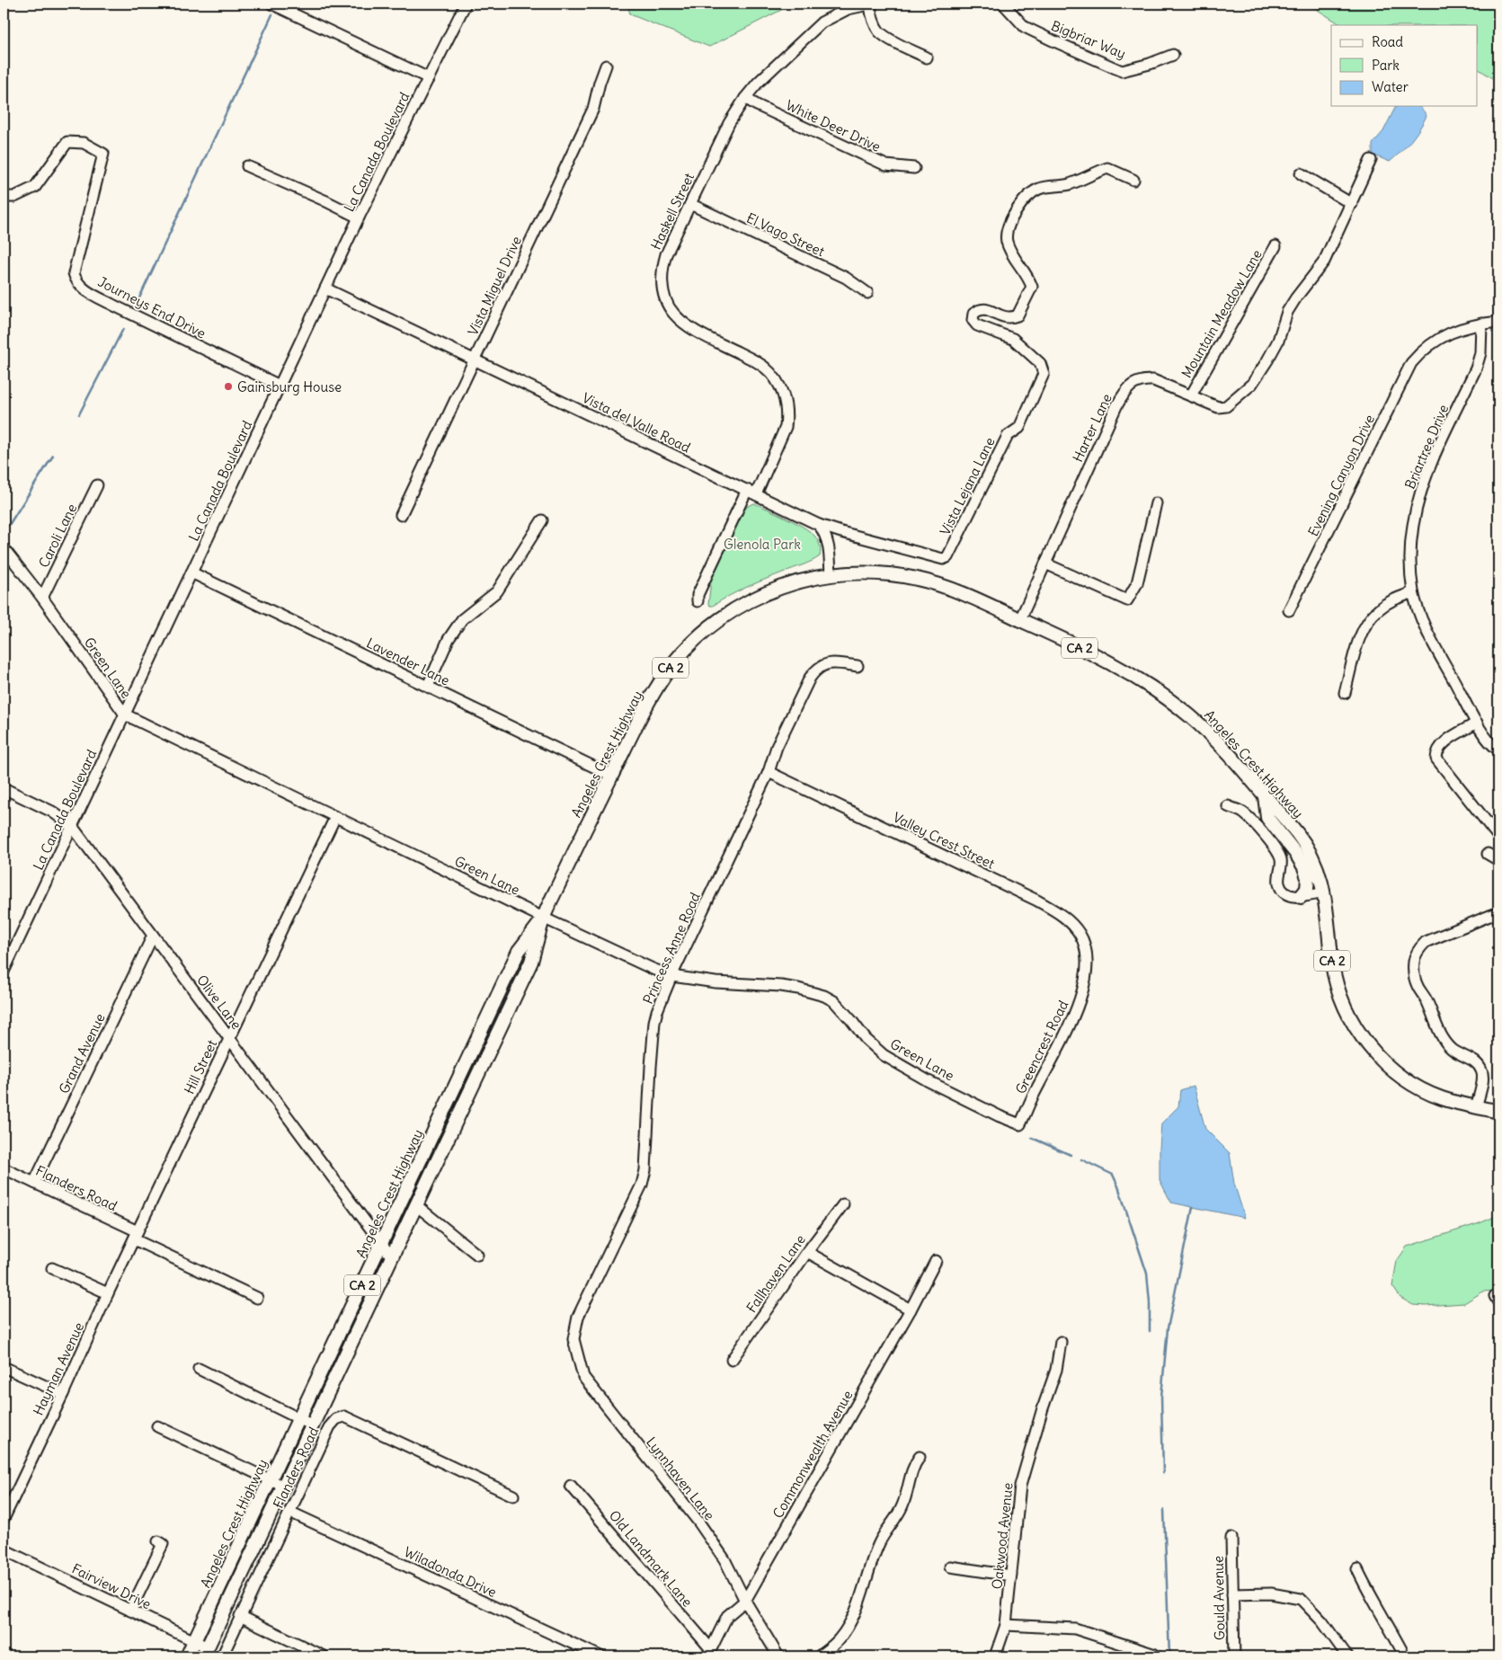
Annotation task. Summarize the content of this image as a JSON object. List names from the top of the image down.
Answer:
{
  "streets": {
    "main road": ["CA 2", "Angeles Crest Highway"],
    "street": [
      "Bigbriar Way",
      "White Deer Drive",
      "La Canada Boulevard",
      "Haskell Street",
      "El Vago Street",
      "Vista Miguel Drive",
      "Journeys End Drive",
      "Mountain Meadow Lane",
      "Vista del Valle Road",
      "Harter Lane",
      "Briartree Drive",
      "Evening Canyon Drive",
      "Vista Lejana Lane",
      "Caroli Lane",
      "Lavender Lane",
      "Green Lane",
      "Valley Crest Street",
      "Princess Anne Road",
      "Olive Lane",
      "Greencrest Road",
      "Grand Avenue",
      "Hill Street",
      "Flanders Road",
      "Fallhaven Lane",
      "Hayman Avenue",
      "Commonwealth Avenue",
      "Lynnhaven Lane",
      "Oakwood Avenue",
      "Old Landmark Lane",
      "Wiladonda Drive",
      "Fairview Drive",
      "Gould Avenue"
    ]
  },
  "crossings": [
    ["White Deer Drive", "Haskell Street"],
    ["La Canada Boulevard", "Journeys End Drive"],
    ["La Canada Boulevard", "Vista del Valle Road"],
    ["La Canada Boulevard", "Lavender Lane"],
    ["La Canada Boulevard", "Green Lane"],
    ["La Canada Boulevard", "Olive Lane"],
    ["Haskell Street", "El Vago Street"],
    ["Haskell Street", "Vista del Valle Road"],
    ["Vista Miguel Drive", "Vista del Valle Road"],
    ["Mountain Meadow Lane", "Harter Lane"],
    ["Vista del Valle Road", "Vista Lejana Lane"],
    ["Harter Lane", "Angeles Crest Highway"],
    ["Briartree Drive", "Evening Canyon Drive"],
    ["Caroli Lane", "Green Lane"],
    ["Lavender Lane", "Angeles Crest Highway"],
    ["Green Lane", "Angeles Crest Highway"],
    ["Green Lane", "Princess Anne Road"],
    ["Green Lane", "Greencrest Road"],
    ["Green Lane", "Hill Street"],
    ["Angeles Crest Highway", "Olive Lane"],
    ["Angeles Crest Highway", "Fairview Drive"],
    ["Valley Crest Street", "Princess Anne Road"],
    ["Valley Crest Street", "Greencrest Road"],
    ["Princess Anne Road", "Lynnhaven Lane"],
    ["Olive Lane", "Grand Avenue"],
    ["Olive Lane", "Hill Street"],
    ["Grand Avenue", "Flanders Road"],
    ["Hill Street", "Flanders Road"],
    ["Hill Street", "Hayman Avenue"],
    ["Flanders Road", "Hayman Avenue"],
    ["Flanders Road", "Wiladonda Drive"],
    ["Commonwealth Avenue", "Lynnhaven Lane"],
    ["Commonwealth Avenue", "Old Landmark Lane"]
  ],
  "parks": ["Glenola Park"],
  "places": ["Gainsburg House"],
  "legend": ["Road", "Park", "Water"]
}
